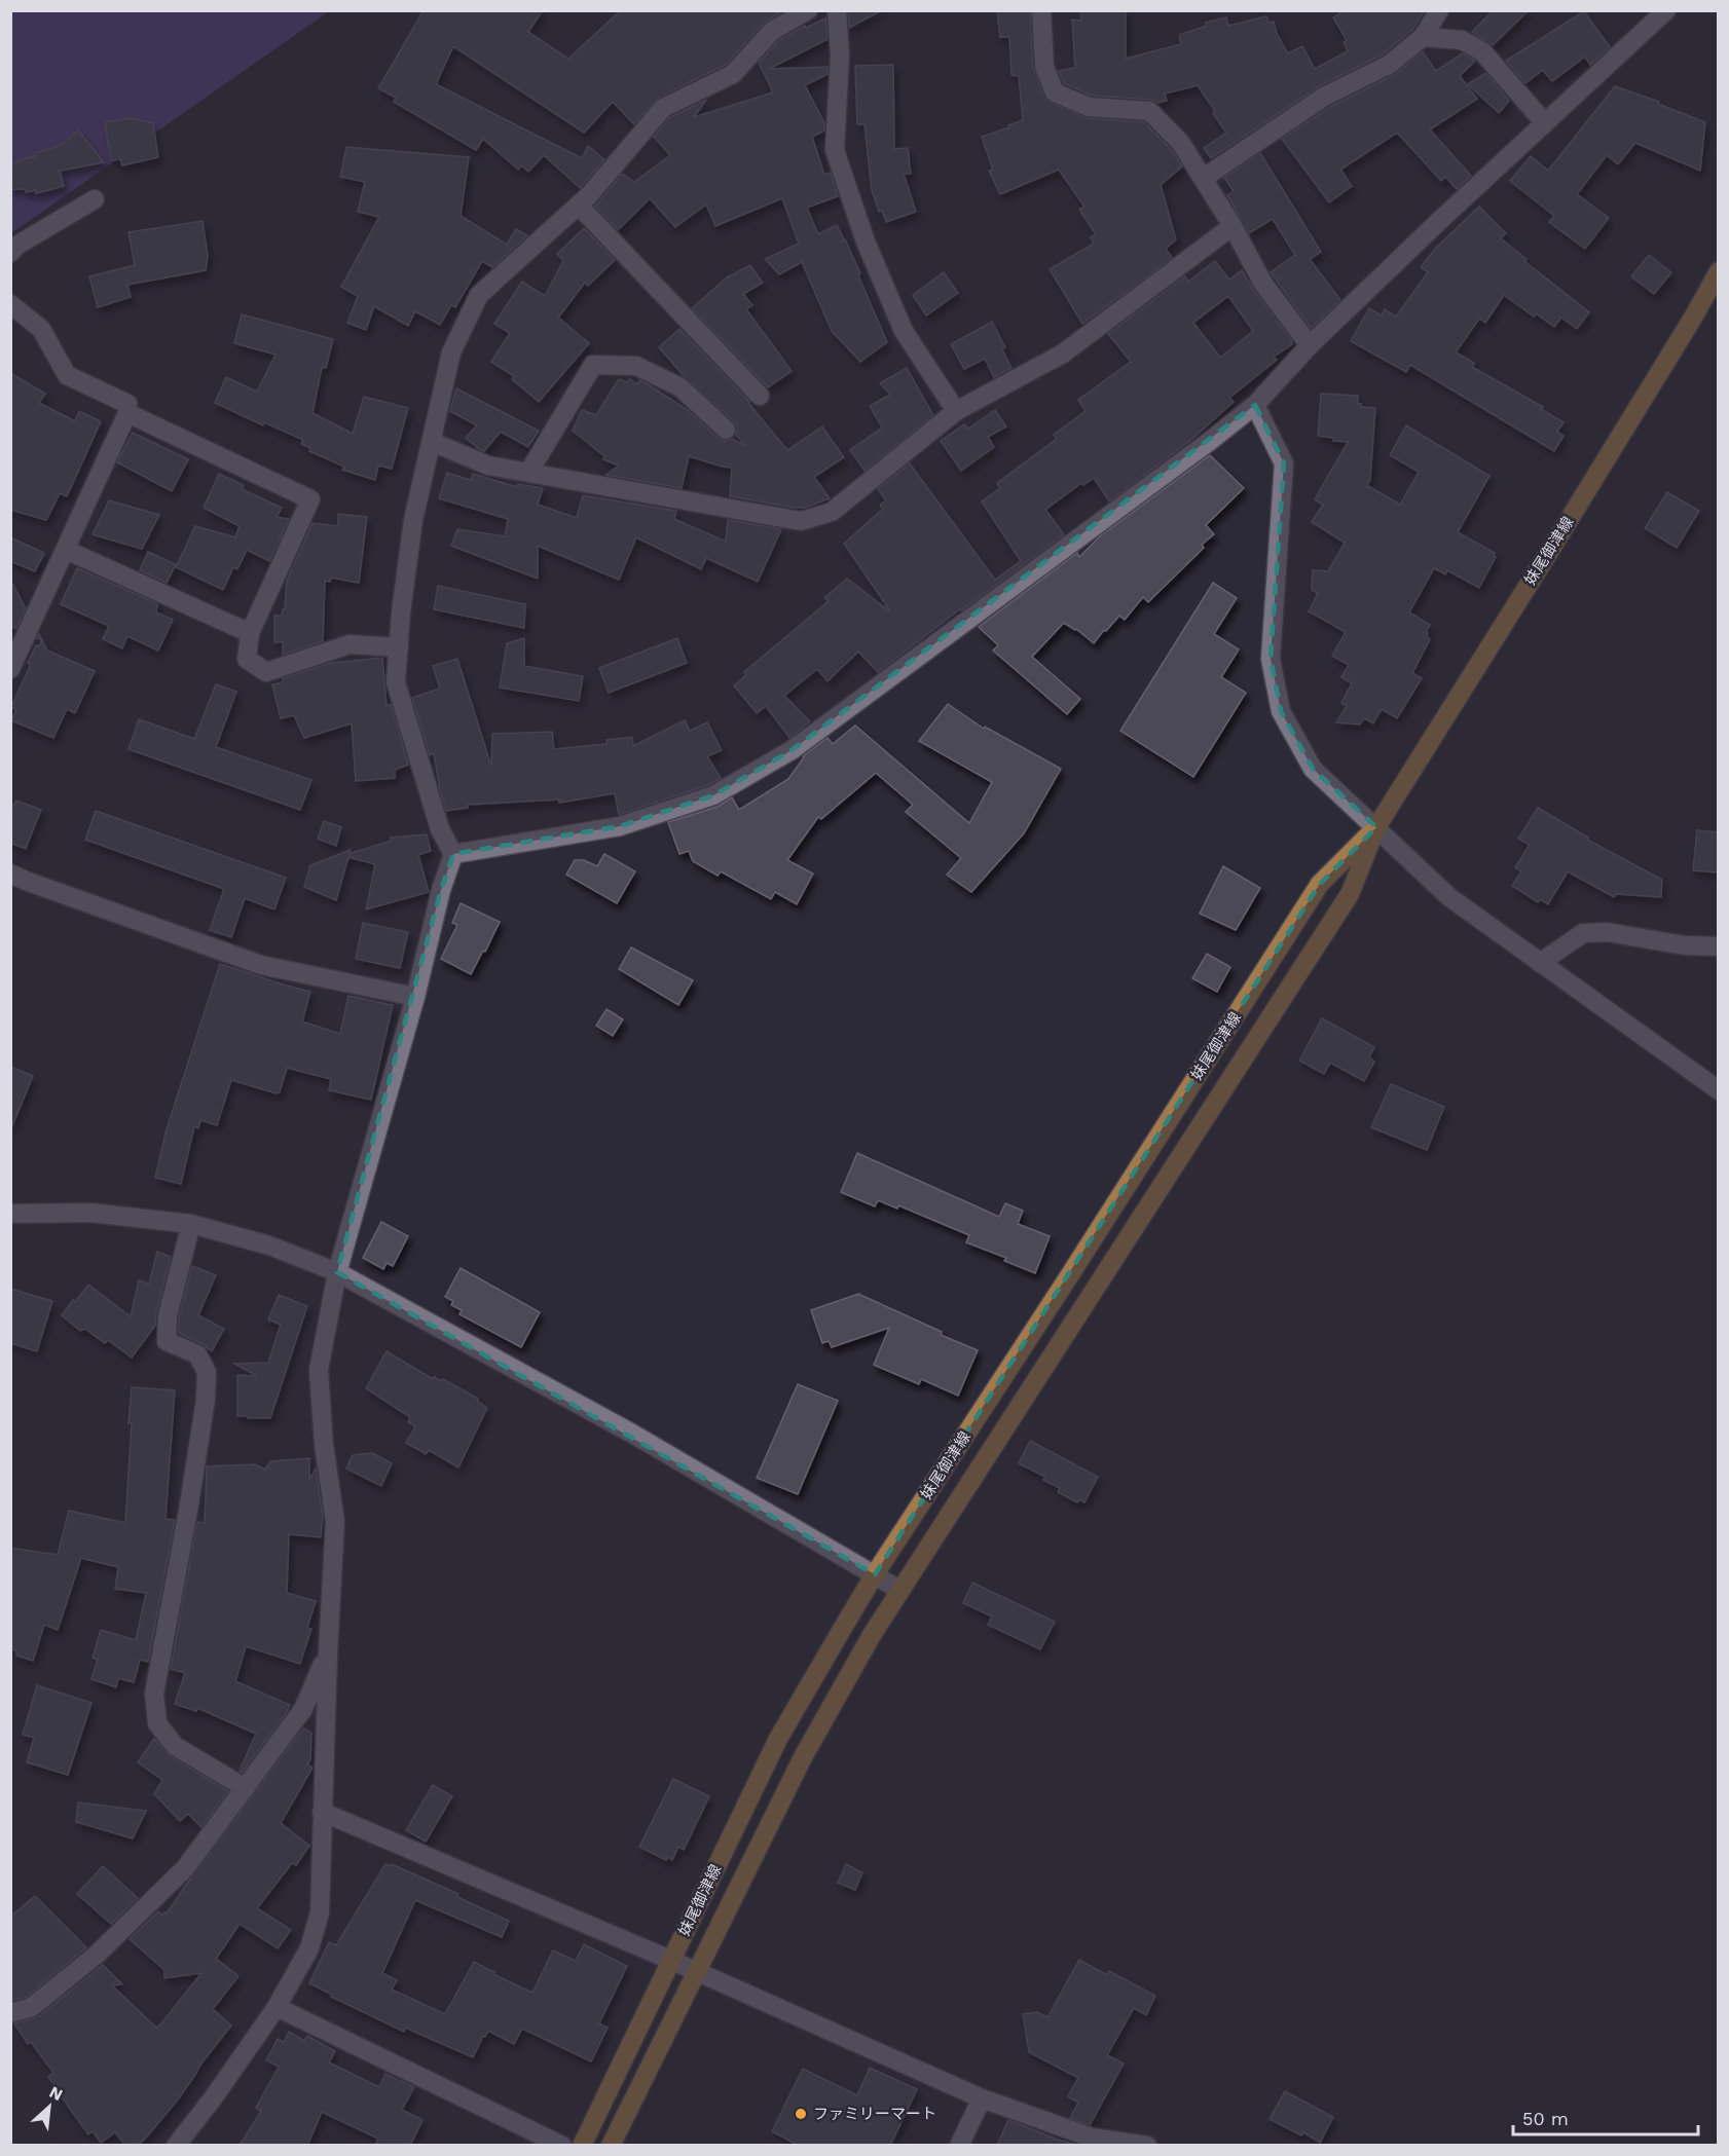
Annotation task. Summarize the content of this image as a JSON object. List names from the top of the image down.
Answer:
{
  "streets": {
    "main road": ["妹尾御津線"]
  },
  "places": ["ファミリーマート"],
  "scale_bar": "50 m",
  "north": "top right"
}
